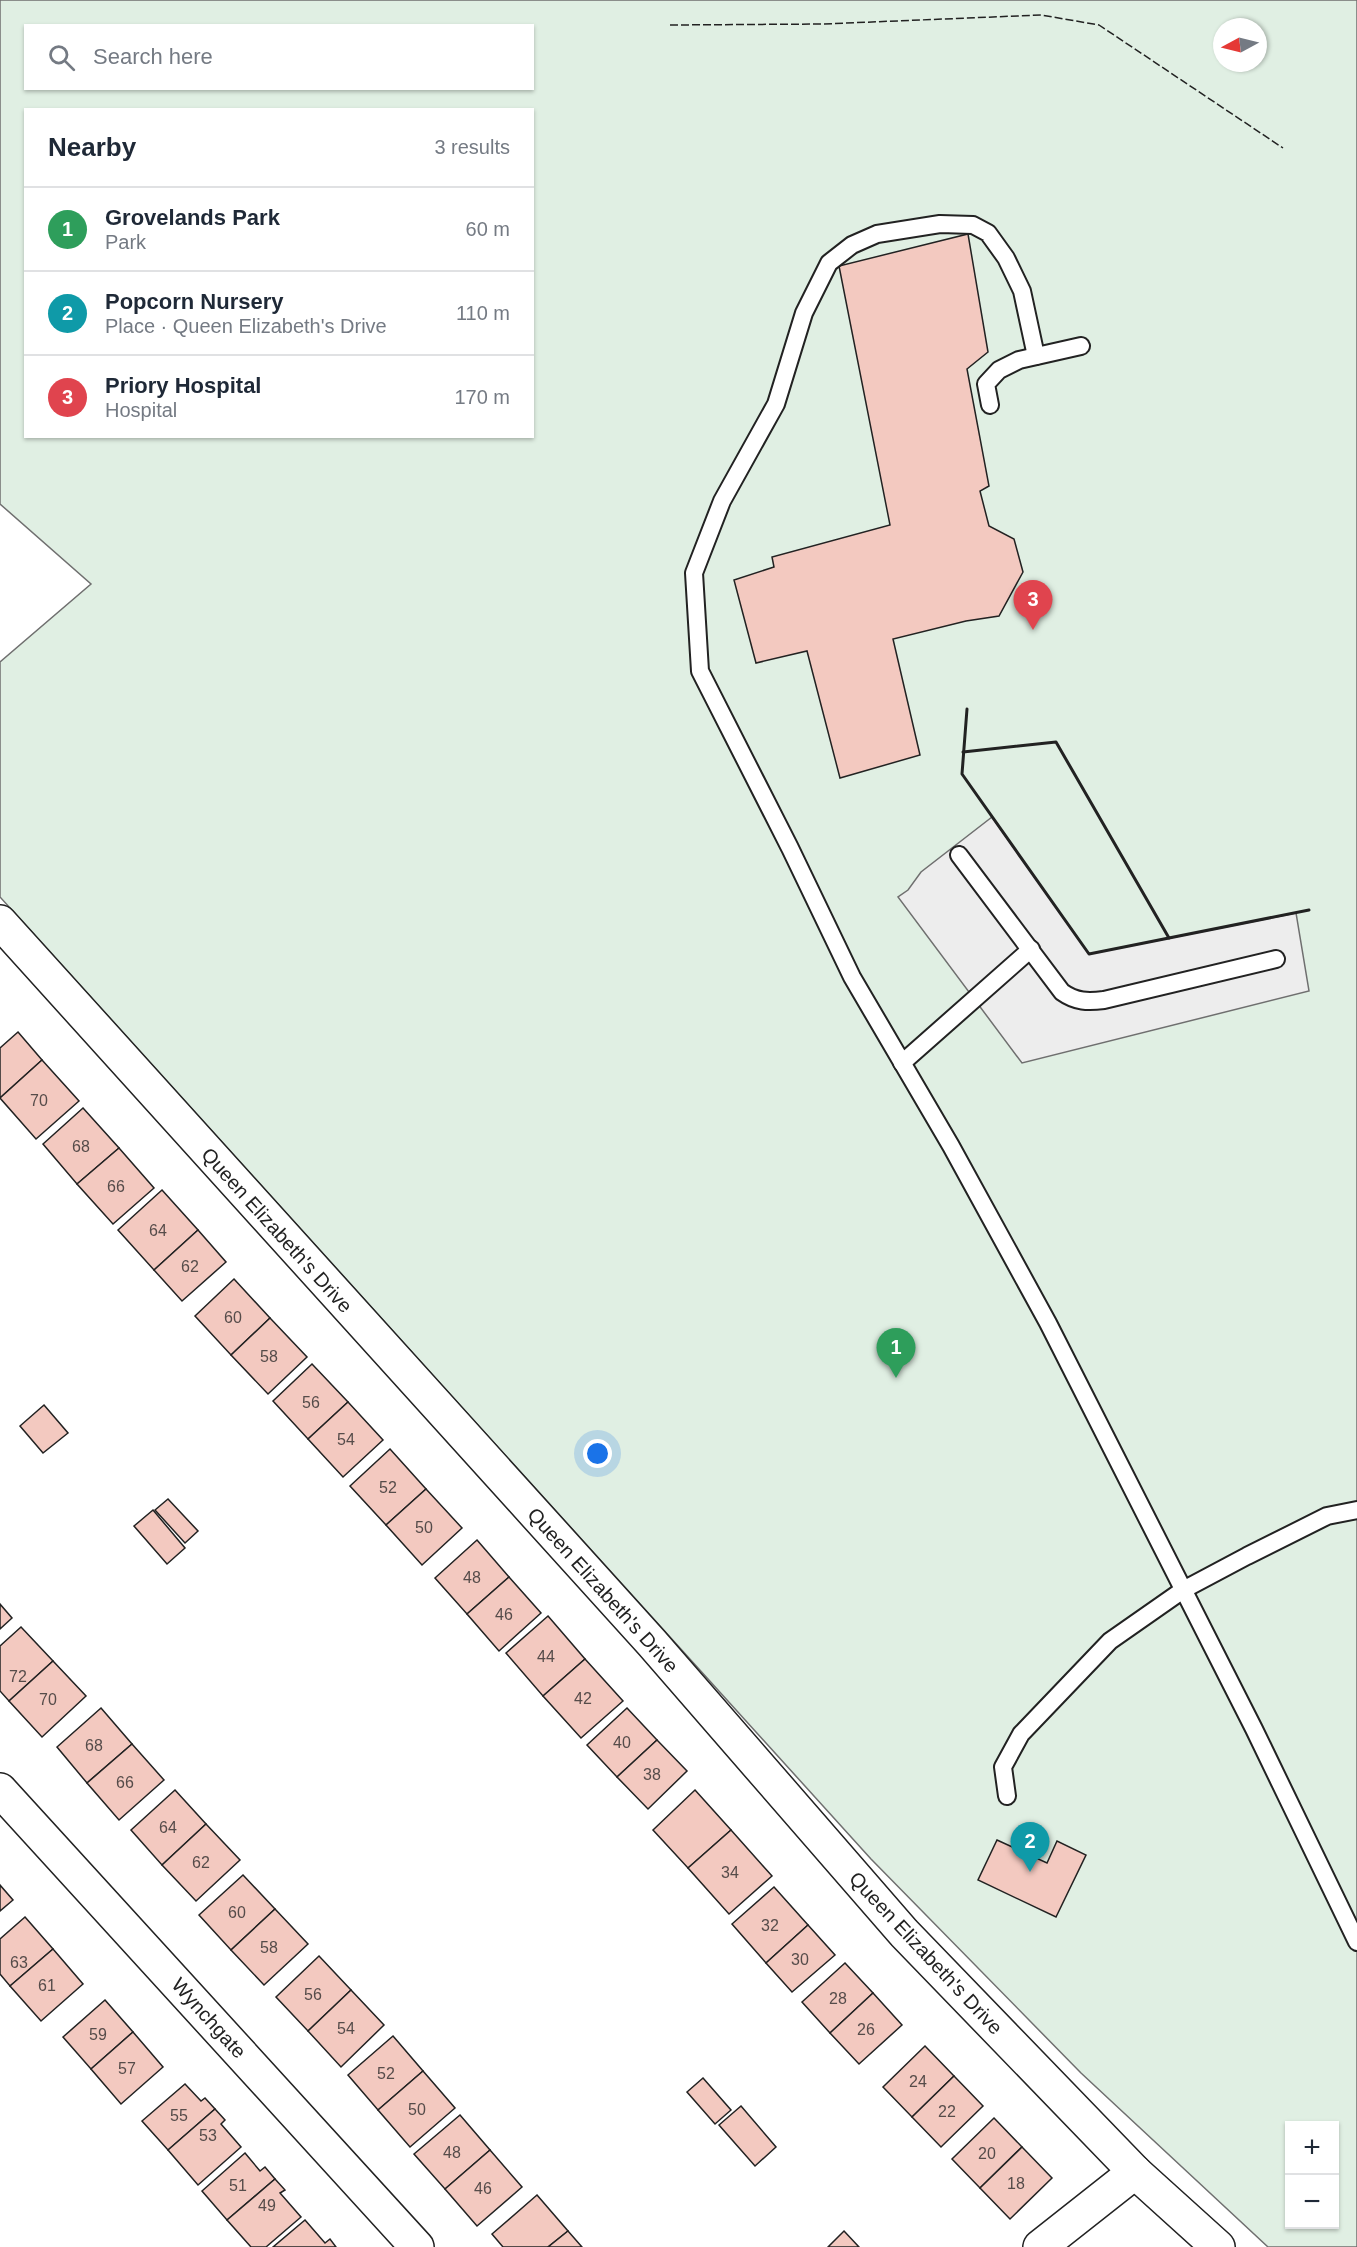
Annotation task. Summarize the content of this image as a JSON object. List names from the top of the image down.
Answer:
{
  "streets": {
    "street": ["Queen Elizabeth's Drive", "Wynchgate"]
  },
  "house_numbers": [
    "70",
    "68",
    "66",
    "64",
    "62",
    "60",
    "58",
    "56",
    "54",
    "52",
    "50",
    "48",
    "46",
    "44",
    "72",
    "42",
    "70",
    "40",
    "68",
    "38",
    "66",
    "64",
    "62",
    "34",
    "60",
    "32",
    "58",
    "30",
    "63",
    "61",
    "56",
    "28",
    "54",
    "26",
    "59",
    "57",
    "52",
    "24",
    "50",
    "22",
    "55",
    "53",
    "48",
    "20",
    "18",
    "51",
    "46",
    "49"
  ],
  "north": "left",
  "page": {
    "search": "Search here",
    "heading": ["Nearby", "3 results"],
    "list": [
      {
        "mark": "1",
        "name": "Grovelands Park",
        "note": "Park",
        "value": "60 m"
      },
      {
        "mark": "2",
        "name": "Popcorn Nursery",
        "note": "Place · Queen Elizabeth's Drive",
        "value": "110 m"
      },
      {
        "mark": "3",
        "name": "Priory Hospital",
        "note": "Hospital",
        "value": "170 m"
      }
    ],
    "pins": ["3", "1", "2"],
    "map_buttons": ["+", "−"]
  }
}
